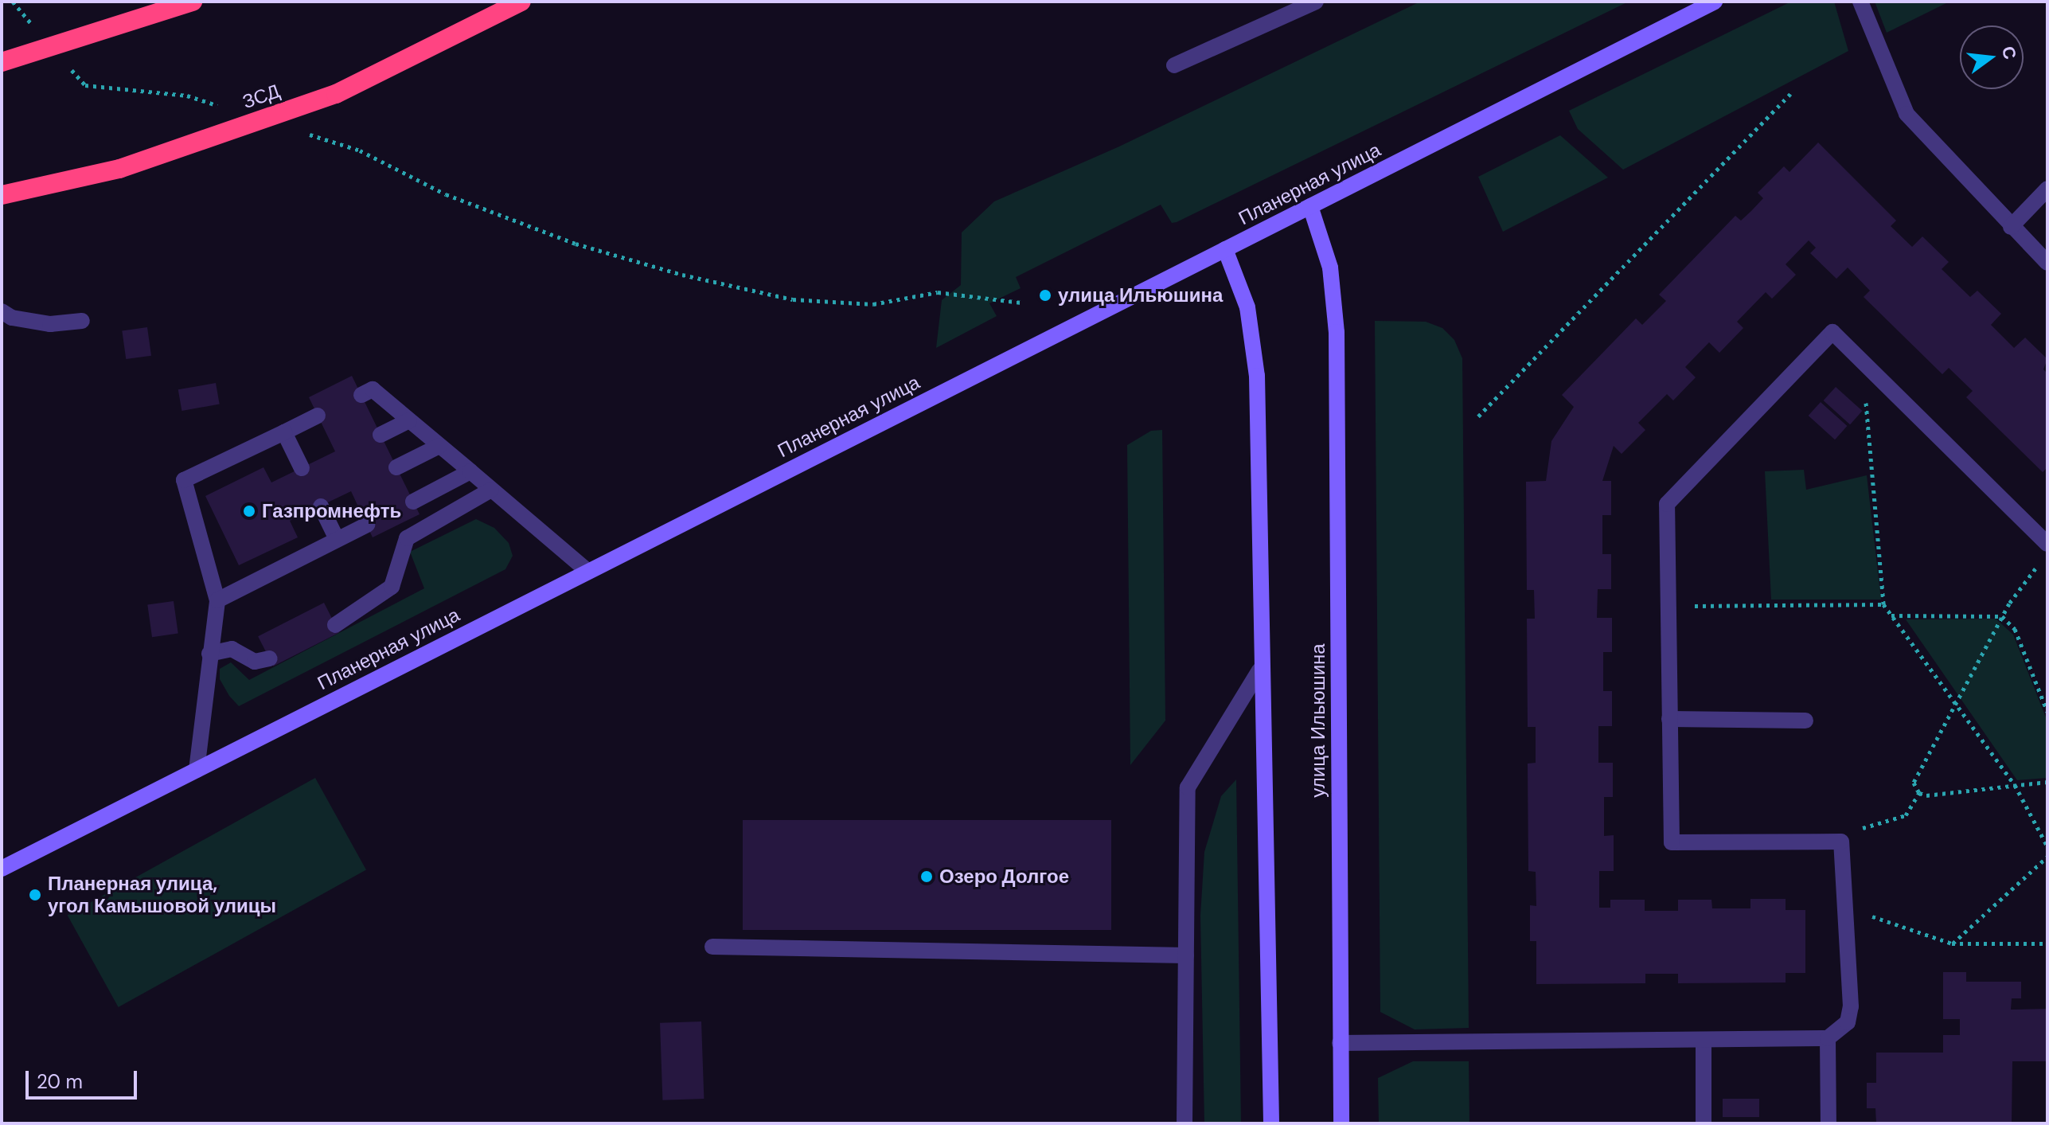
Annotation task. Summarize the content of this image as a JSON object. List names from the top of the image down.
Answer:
{
  "streets": {
    "highway": ["ЗСД"],
    "main road": ["Планерная улица", "улица Ильюшина"]
  },
  "crossings": [
    ["Планерная улица", "улица Ильюшина"]
  ],
  "places": [
    "улица Ильюшина",
    "Газпромнефть",
    "Озеро Долгое",
    "Планерная улица, угол Камышовой улицы"
  ],
  "scale_bar": "20 m",
  "north": "right"
}
